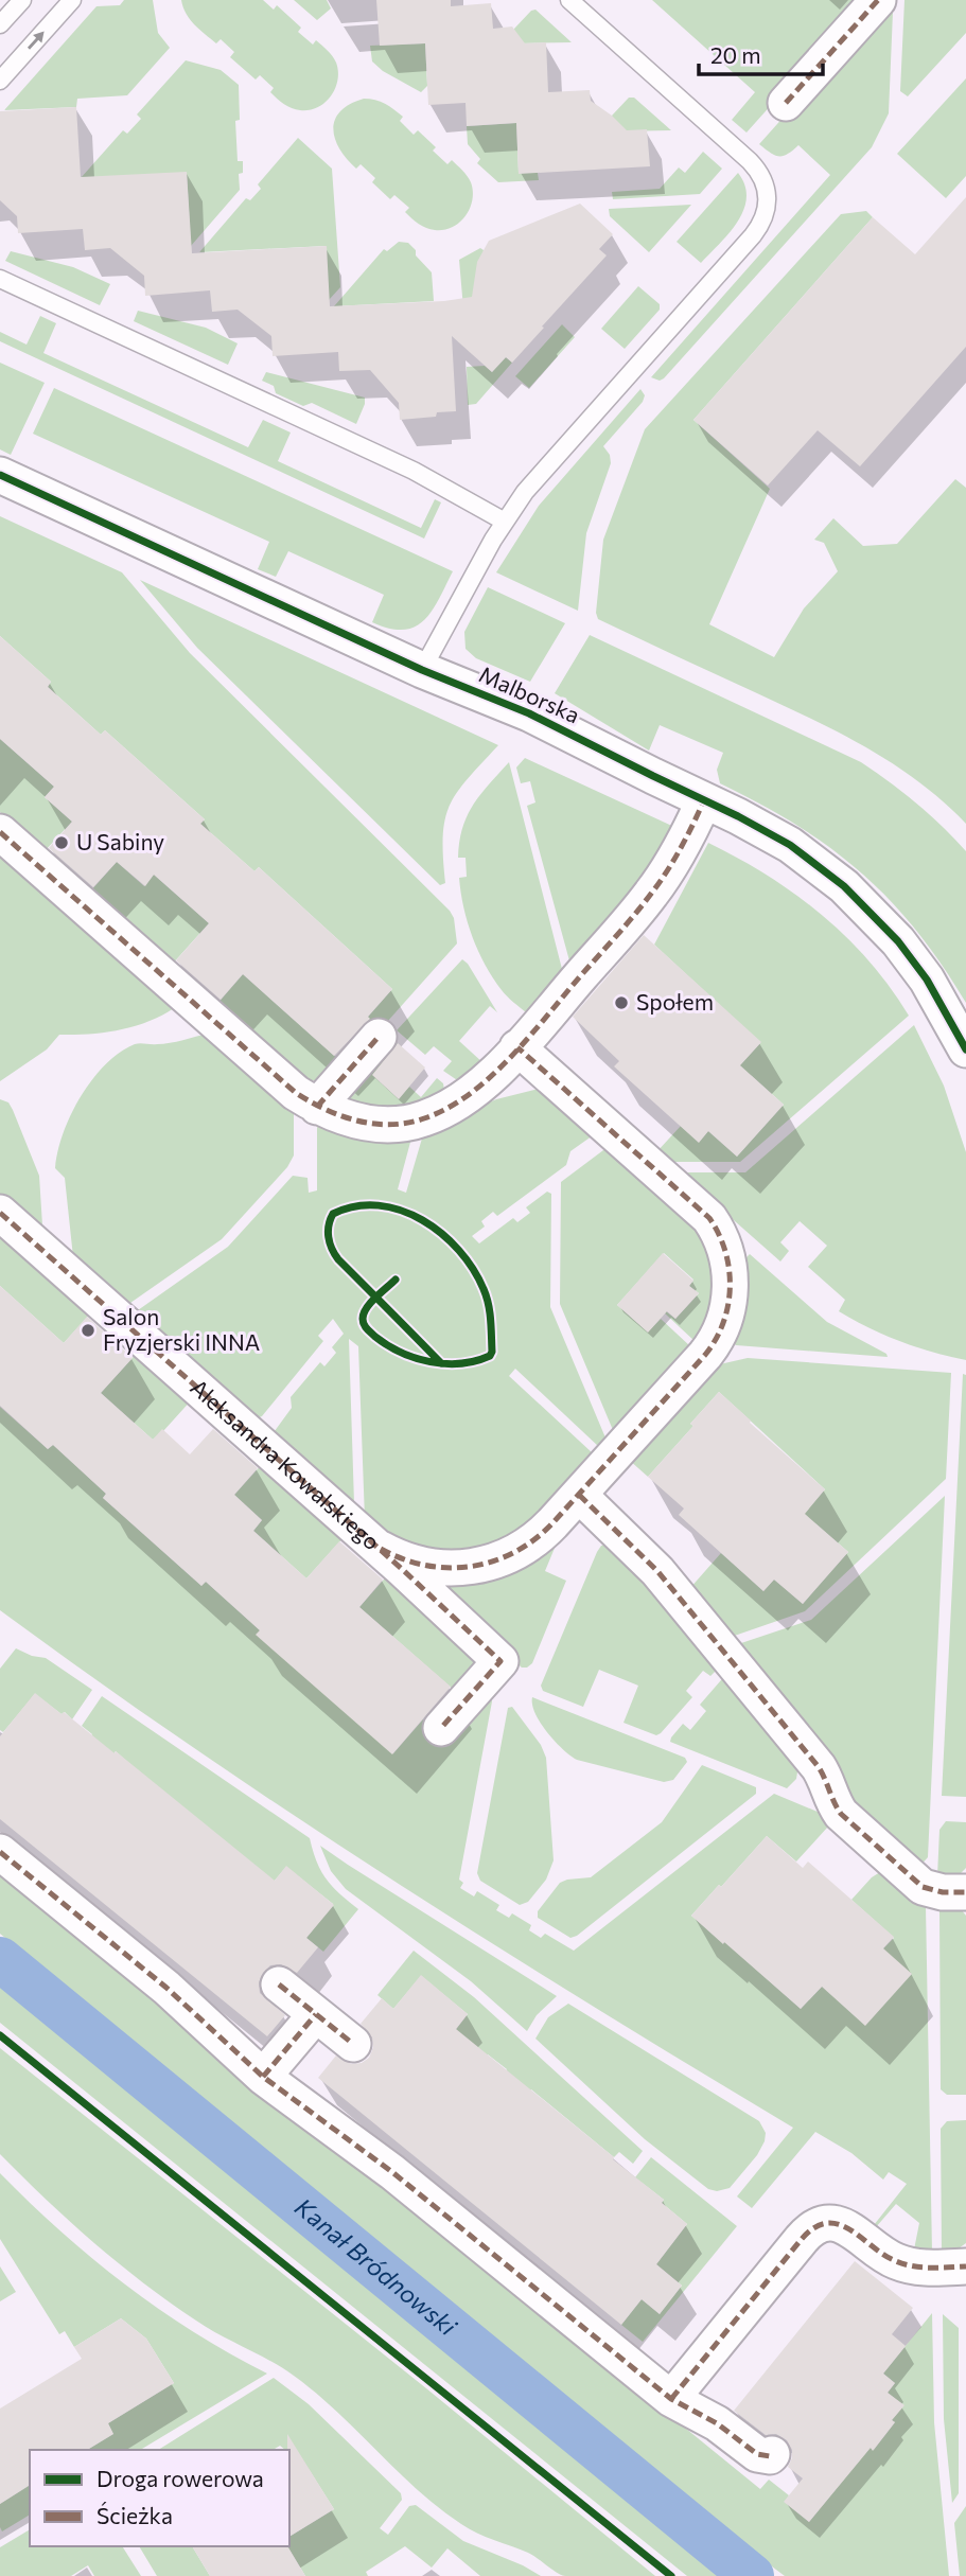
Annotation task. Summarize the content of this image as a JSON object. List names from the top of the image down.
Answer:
{
  "streets": {
    "street": ["Malborska", "Aleksandra Kowalskiego"]
  },
  "water": ["Kanał Bródnowski"],
  "places": ["U Sabiny", "Społem", "Salon Fryzjerski INNA"],
  "legend": ["Droga rowerowa", "Ścieżka"],
  "scale_bar": "20 m"
}
